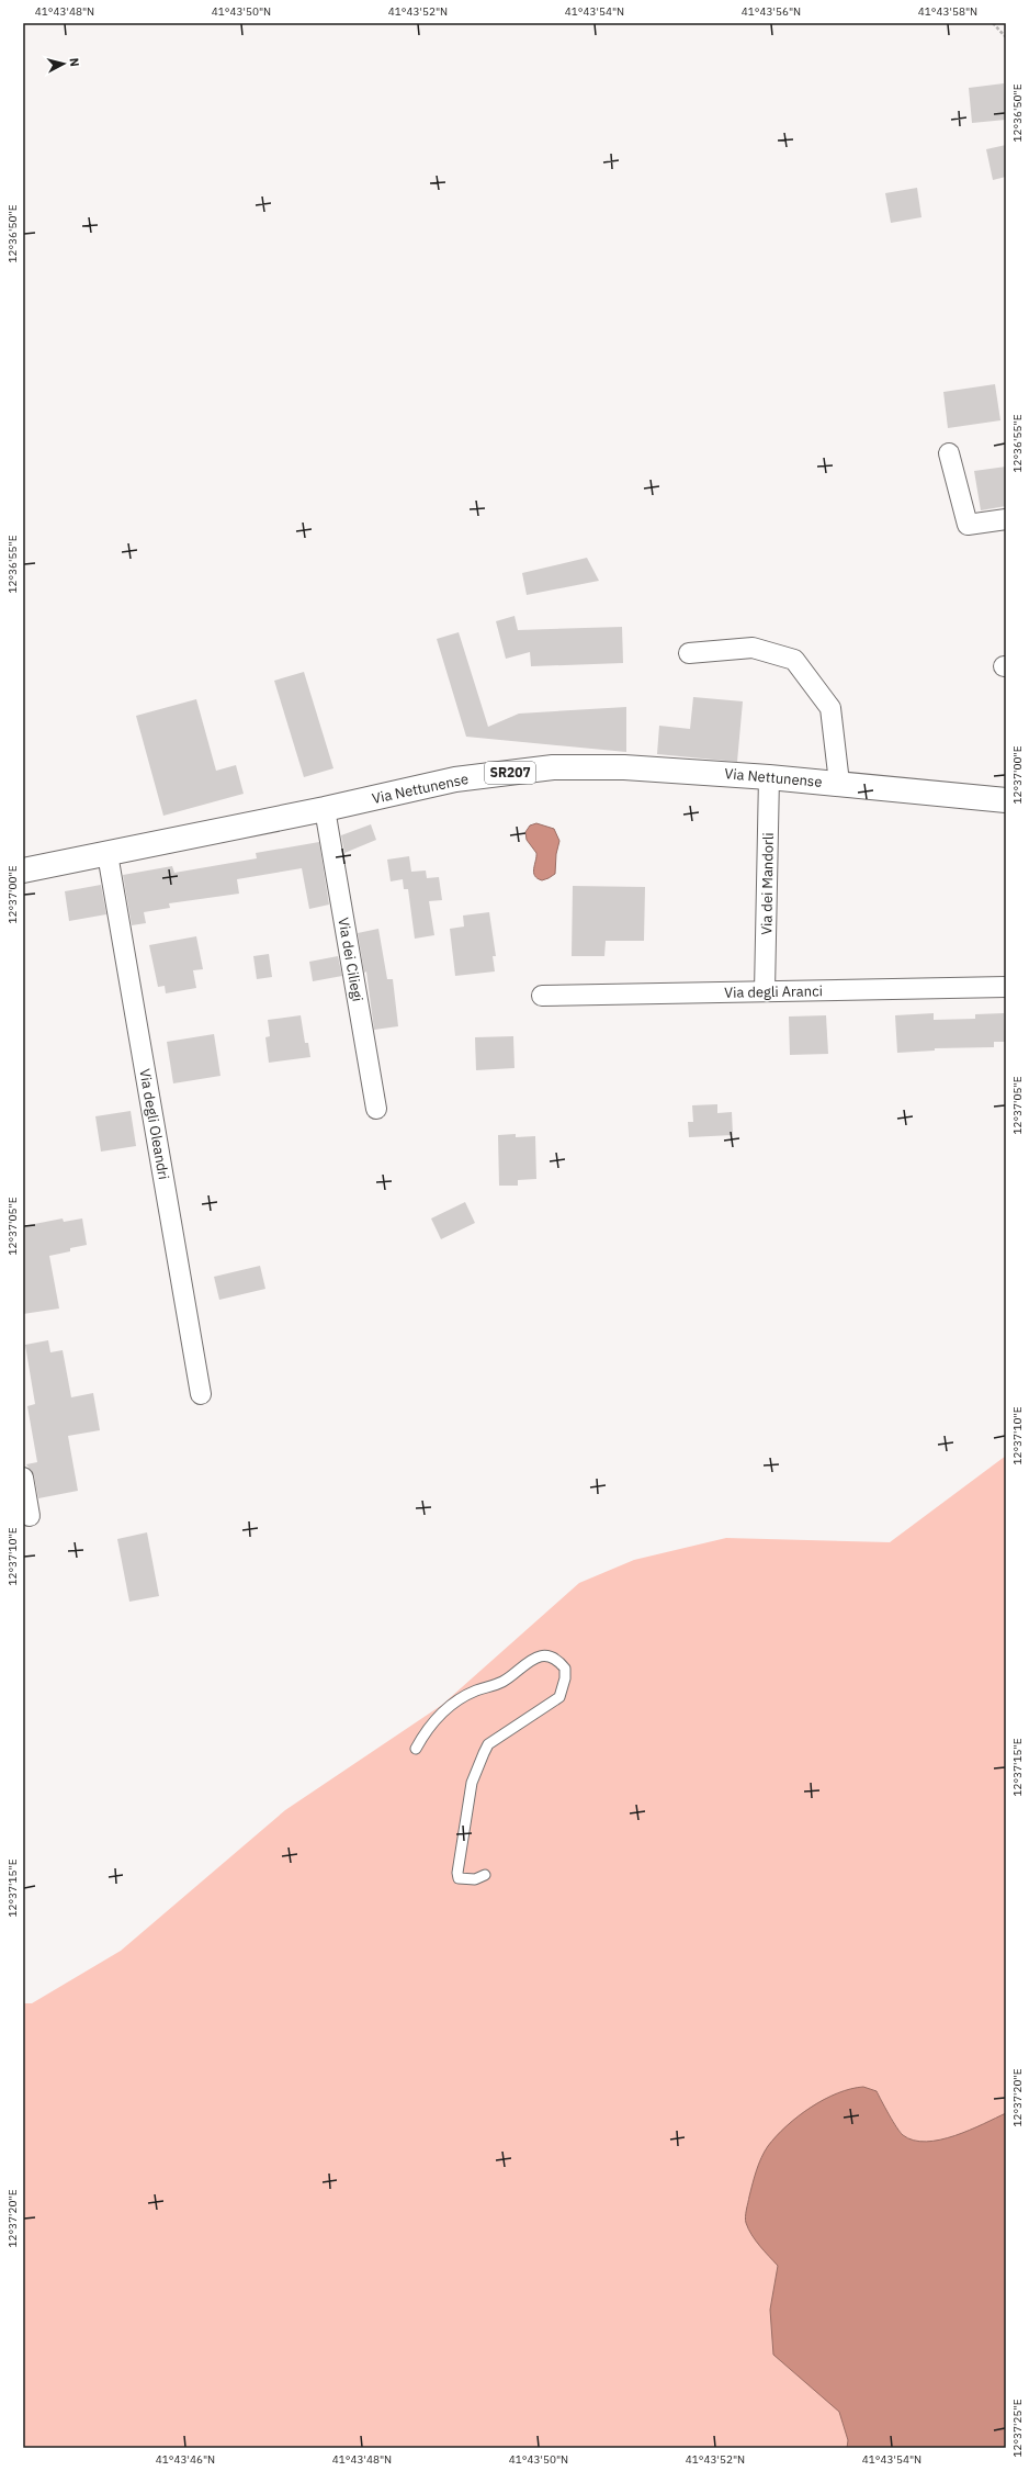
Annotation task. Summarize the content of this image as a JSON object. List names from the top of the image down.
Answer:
{
  "streets": {
    "main road": ["SR207", "Via Nettunense"],
    "street": [
      "Via dei Mandorli",
      "Via dei Ciliegi",
      "Via degli Aranci",
      "Via degli Oleandri"
    ]
  },
  "crossings": [
    ["Via Nettunense", "Via dei Mandorli"],
    ["Via Nettunense", "Via dei Ciliegi"],
    ["Via Nettunense", "Via degli Oleandri"],
    ["Via dei Mandorli", "Via degli Aranci"]
  ],
  "north": "right",
  "coordinates": [
    "41°43'48\"N",
    "41°43'50\"N",
    "41°43'52\"N",
    "41°43'54\"N",
    "41°43'56\"N",
    "41°43'58\"N",
    "12°36'50\"E",
    "12°36'55\"E",
    "12°37'00\"E",
    "12°37'05\"E",
    "12°37'10\"E",
    "12°37'15\"E",
    "12°37'20\"E",
    "12°37'25\"E",
    "41°43'46\"N"
  ]
}
